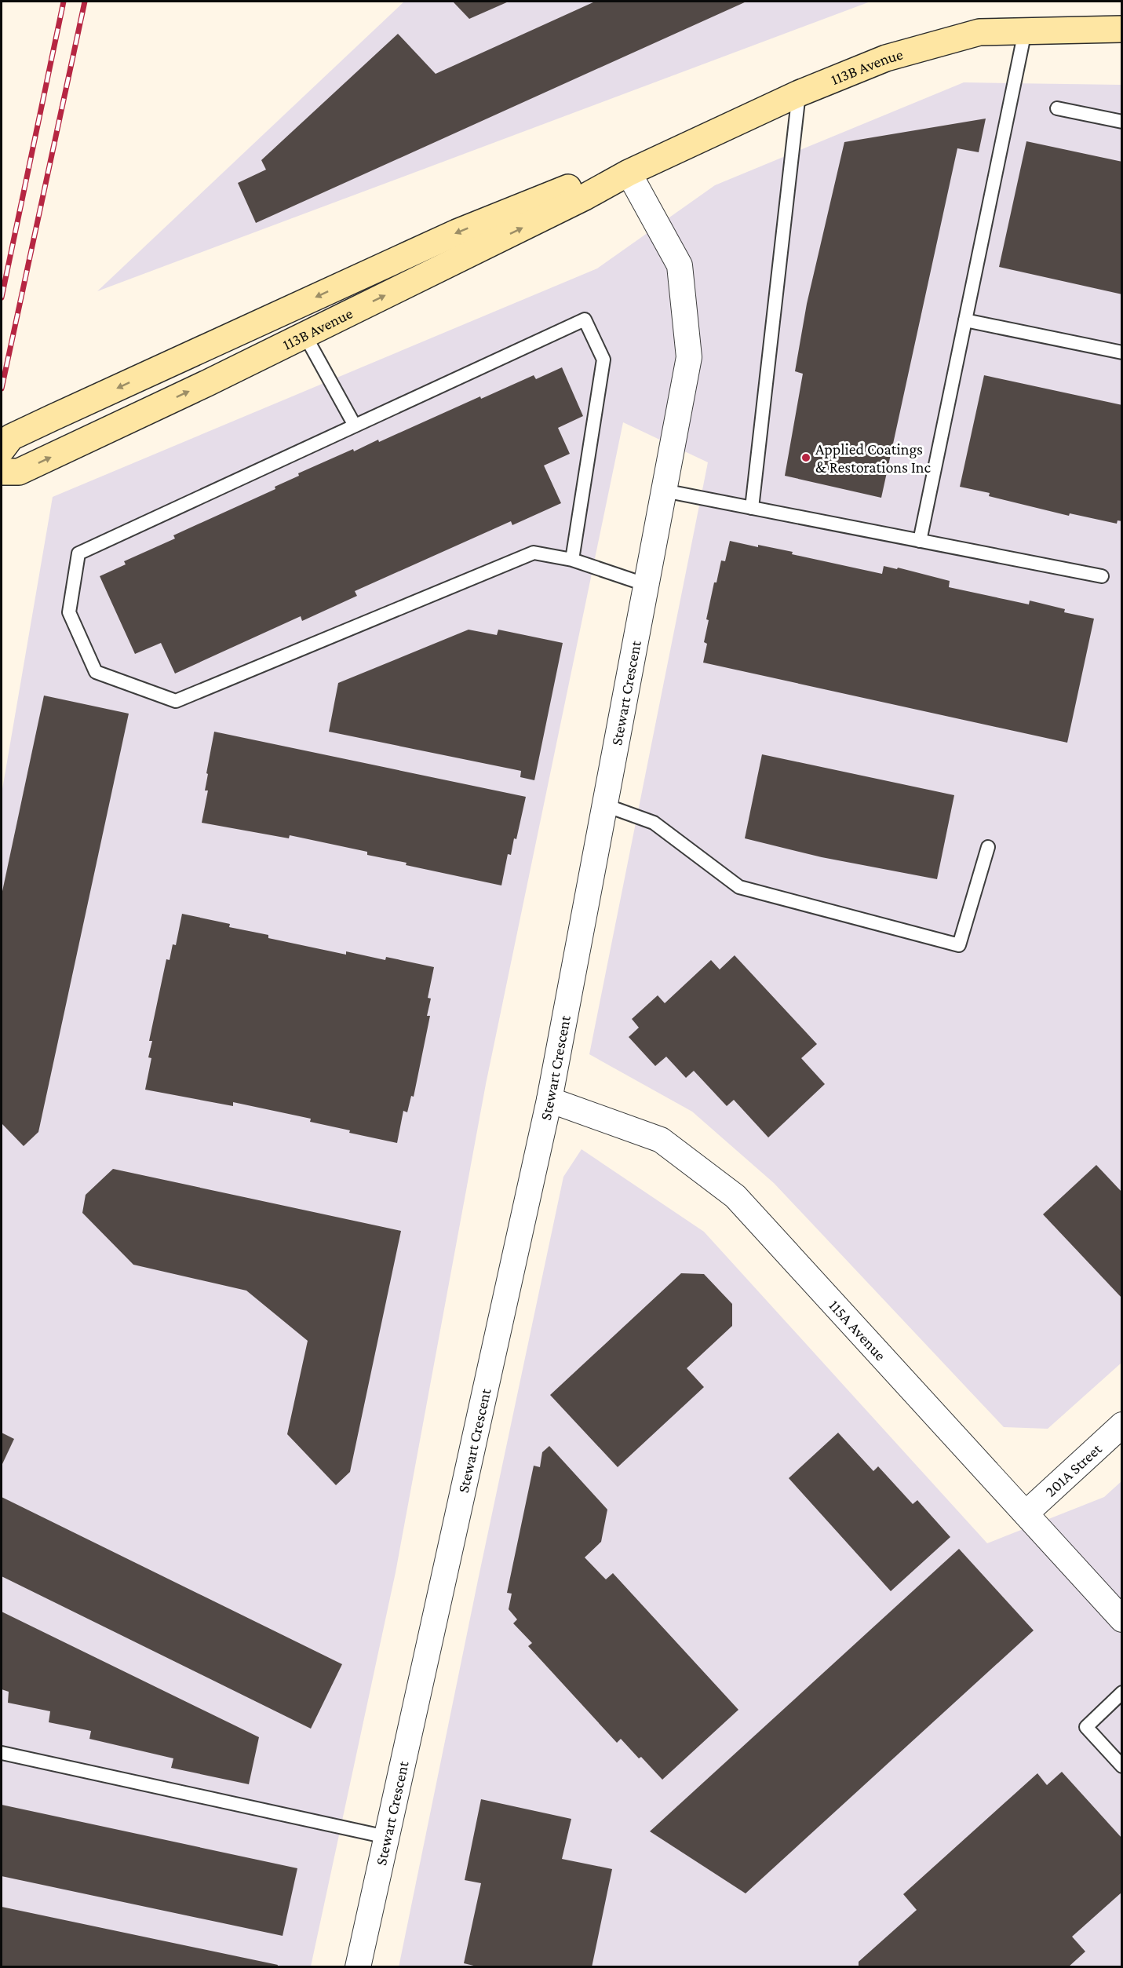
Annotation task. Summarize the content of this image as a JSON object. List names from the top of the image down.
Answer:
{
  "streets": {
    "main road": ["113B Avenue"],
    "street": ["Stewart Crescent", "115A Avenue", "201A Street"]
  },
  "crossings": [
    ["113B Avenue", "Stewart Crescent"],
    ["Stewart Crescent", "115A Avenue"],
    ["115A Avenue", "201A Street"]
  ],
  "places": ["Applied Coatings & Restorations Inc"]
}
